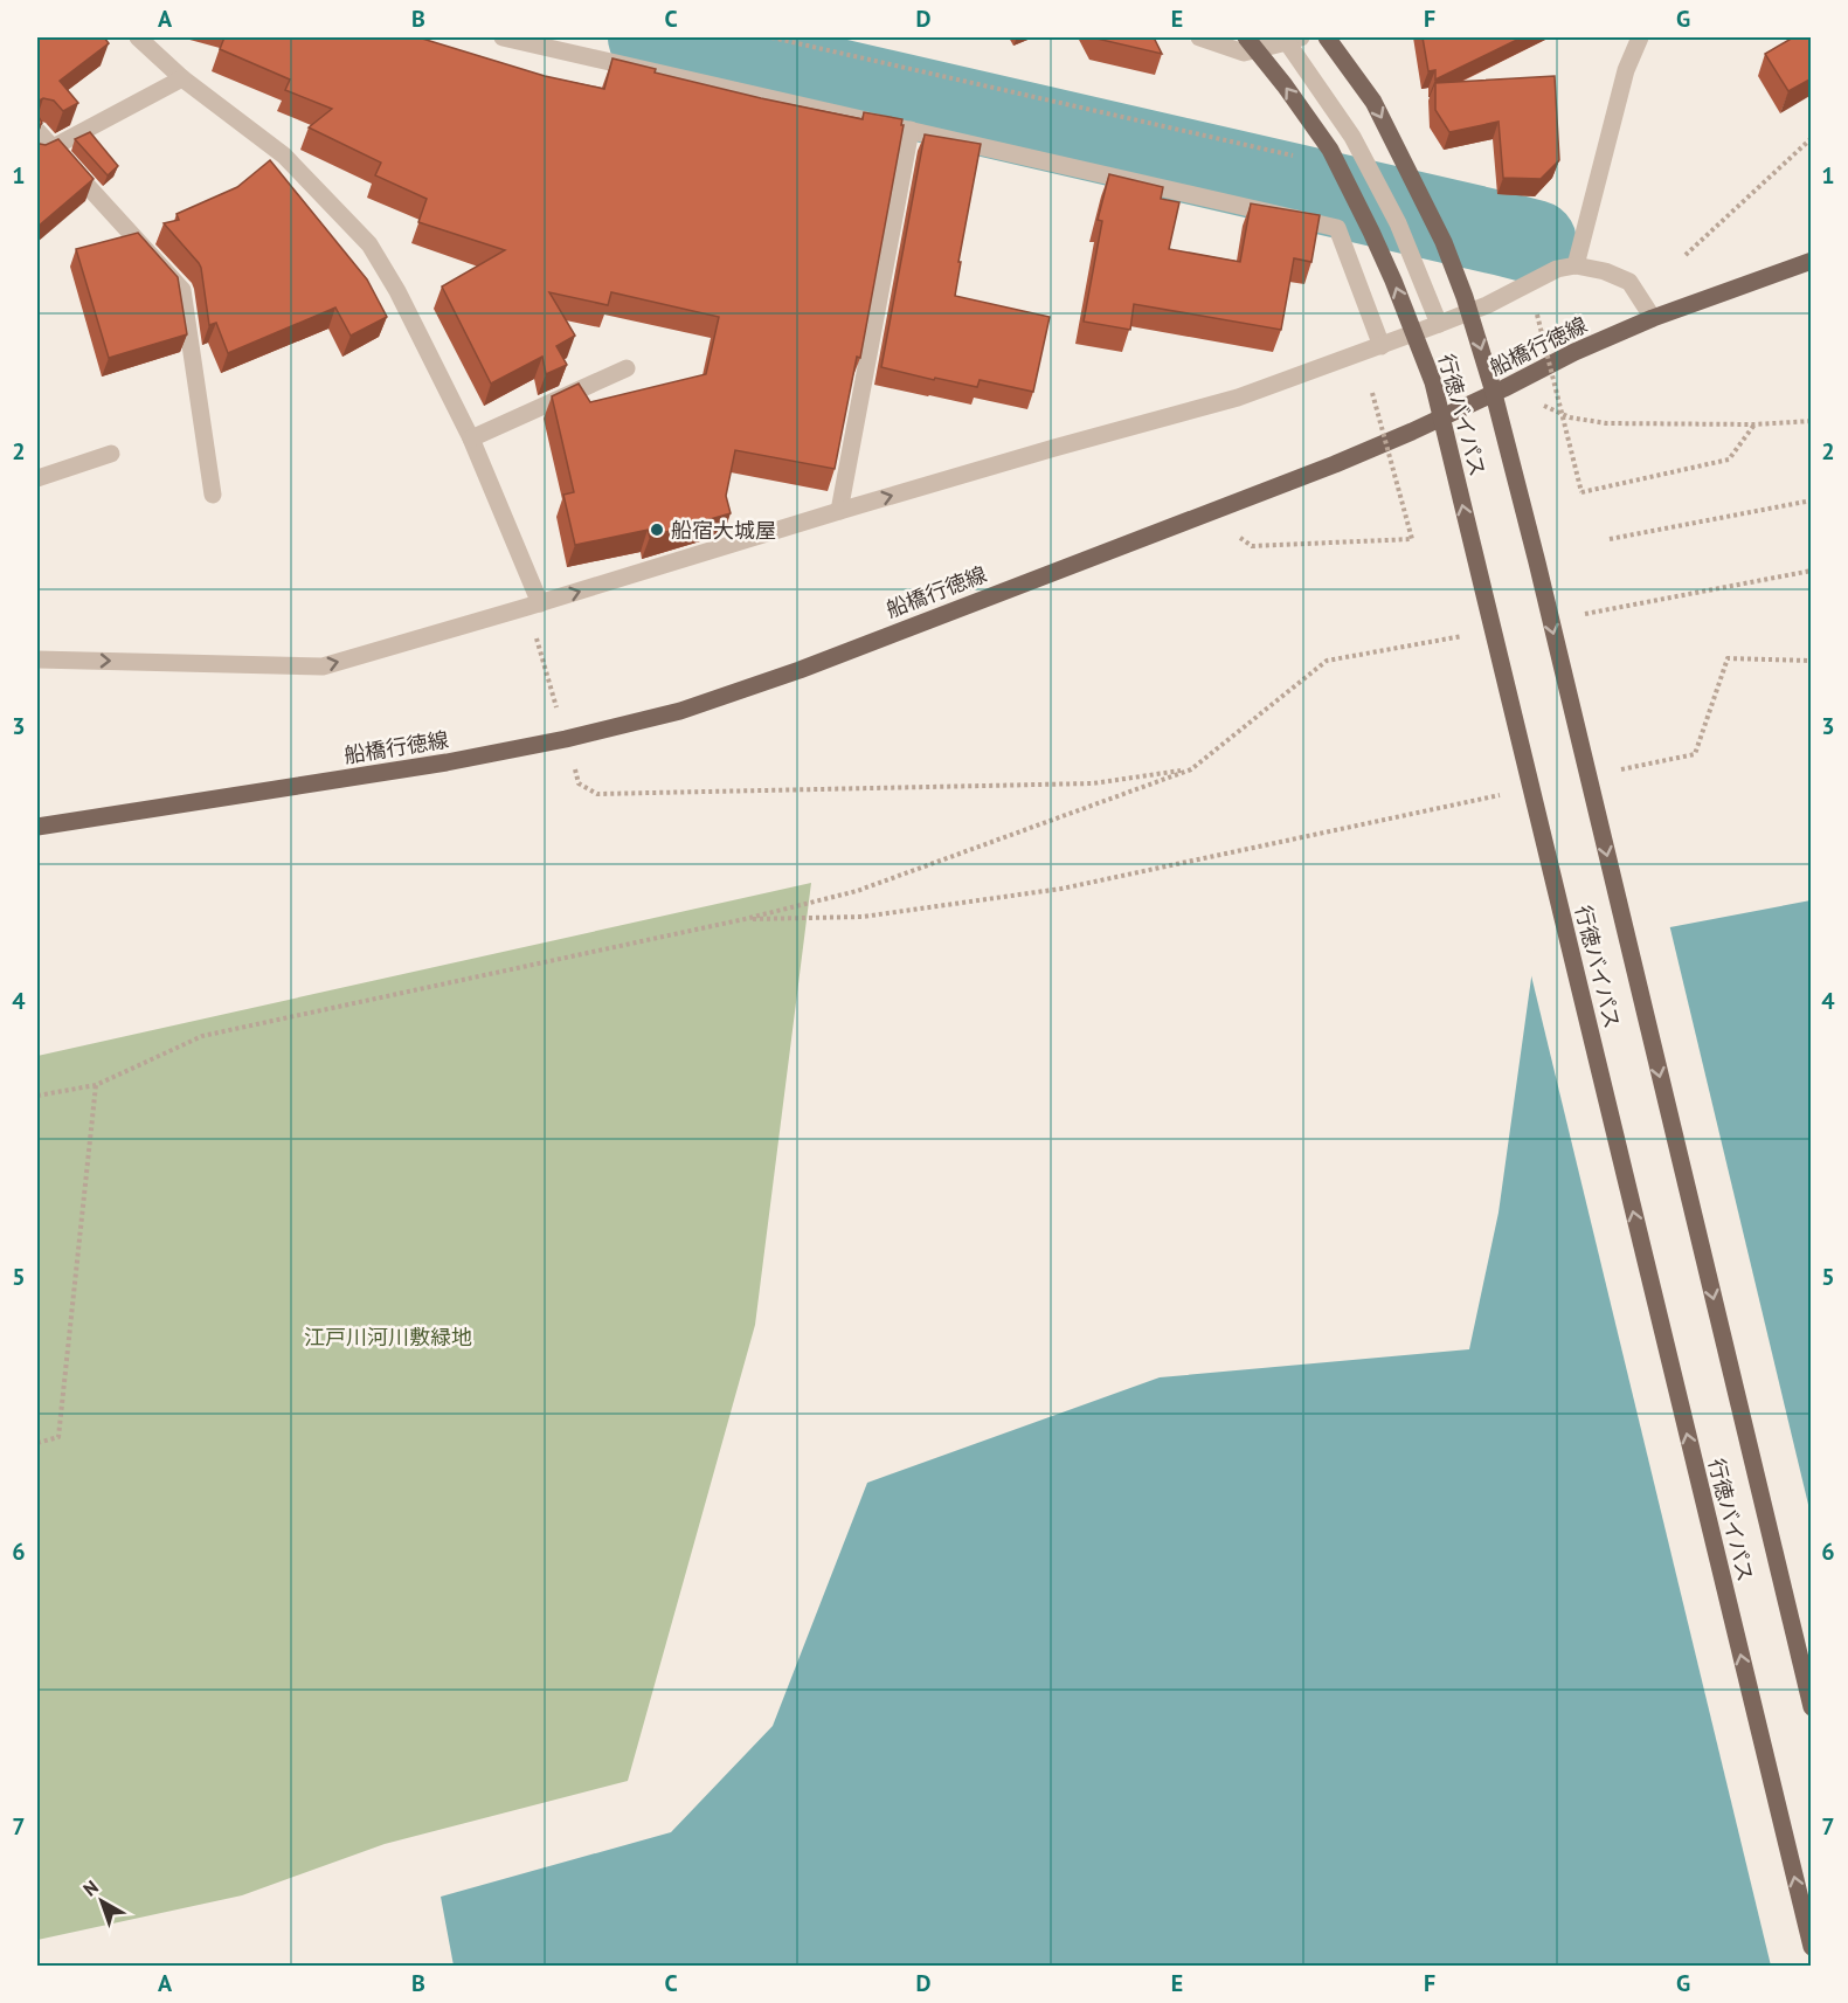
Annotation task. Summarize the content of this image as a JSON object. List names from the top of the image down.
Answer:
{
  "streets": {
    "main road": ["船橋行徳線", "行徳バイパス"]
  },
  "parks": ["江戸川河川敷緑地"],
  "places": ["船宿大城屋"],
  "north": "top left",
  "grid": {
    "columns": [
      "A",
      "B",
      "C",
      "D",
      "E",
      "F",
      "G"
    ],
    "rows": [
      "1",
      "2",
      "3",
      "4",
      "5",
      "6",
      "7"
    ]
  }
}
